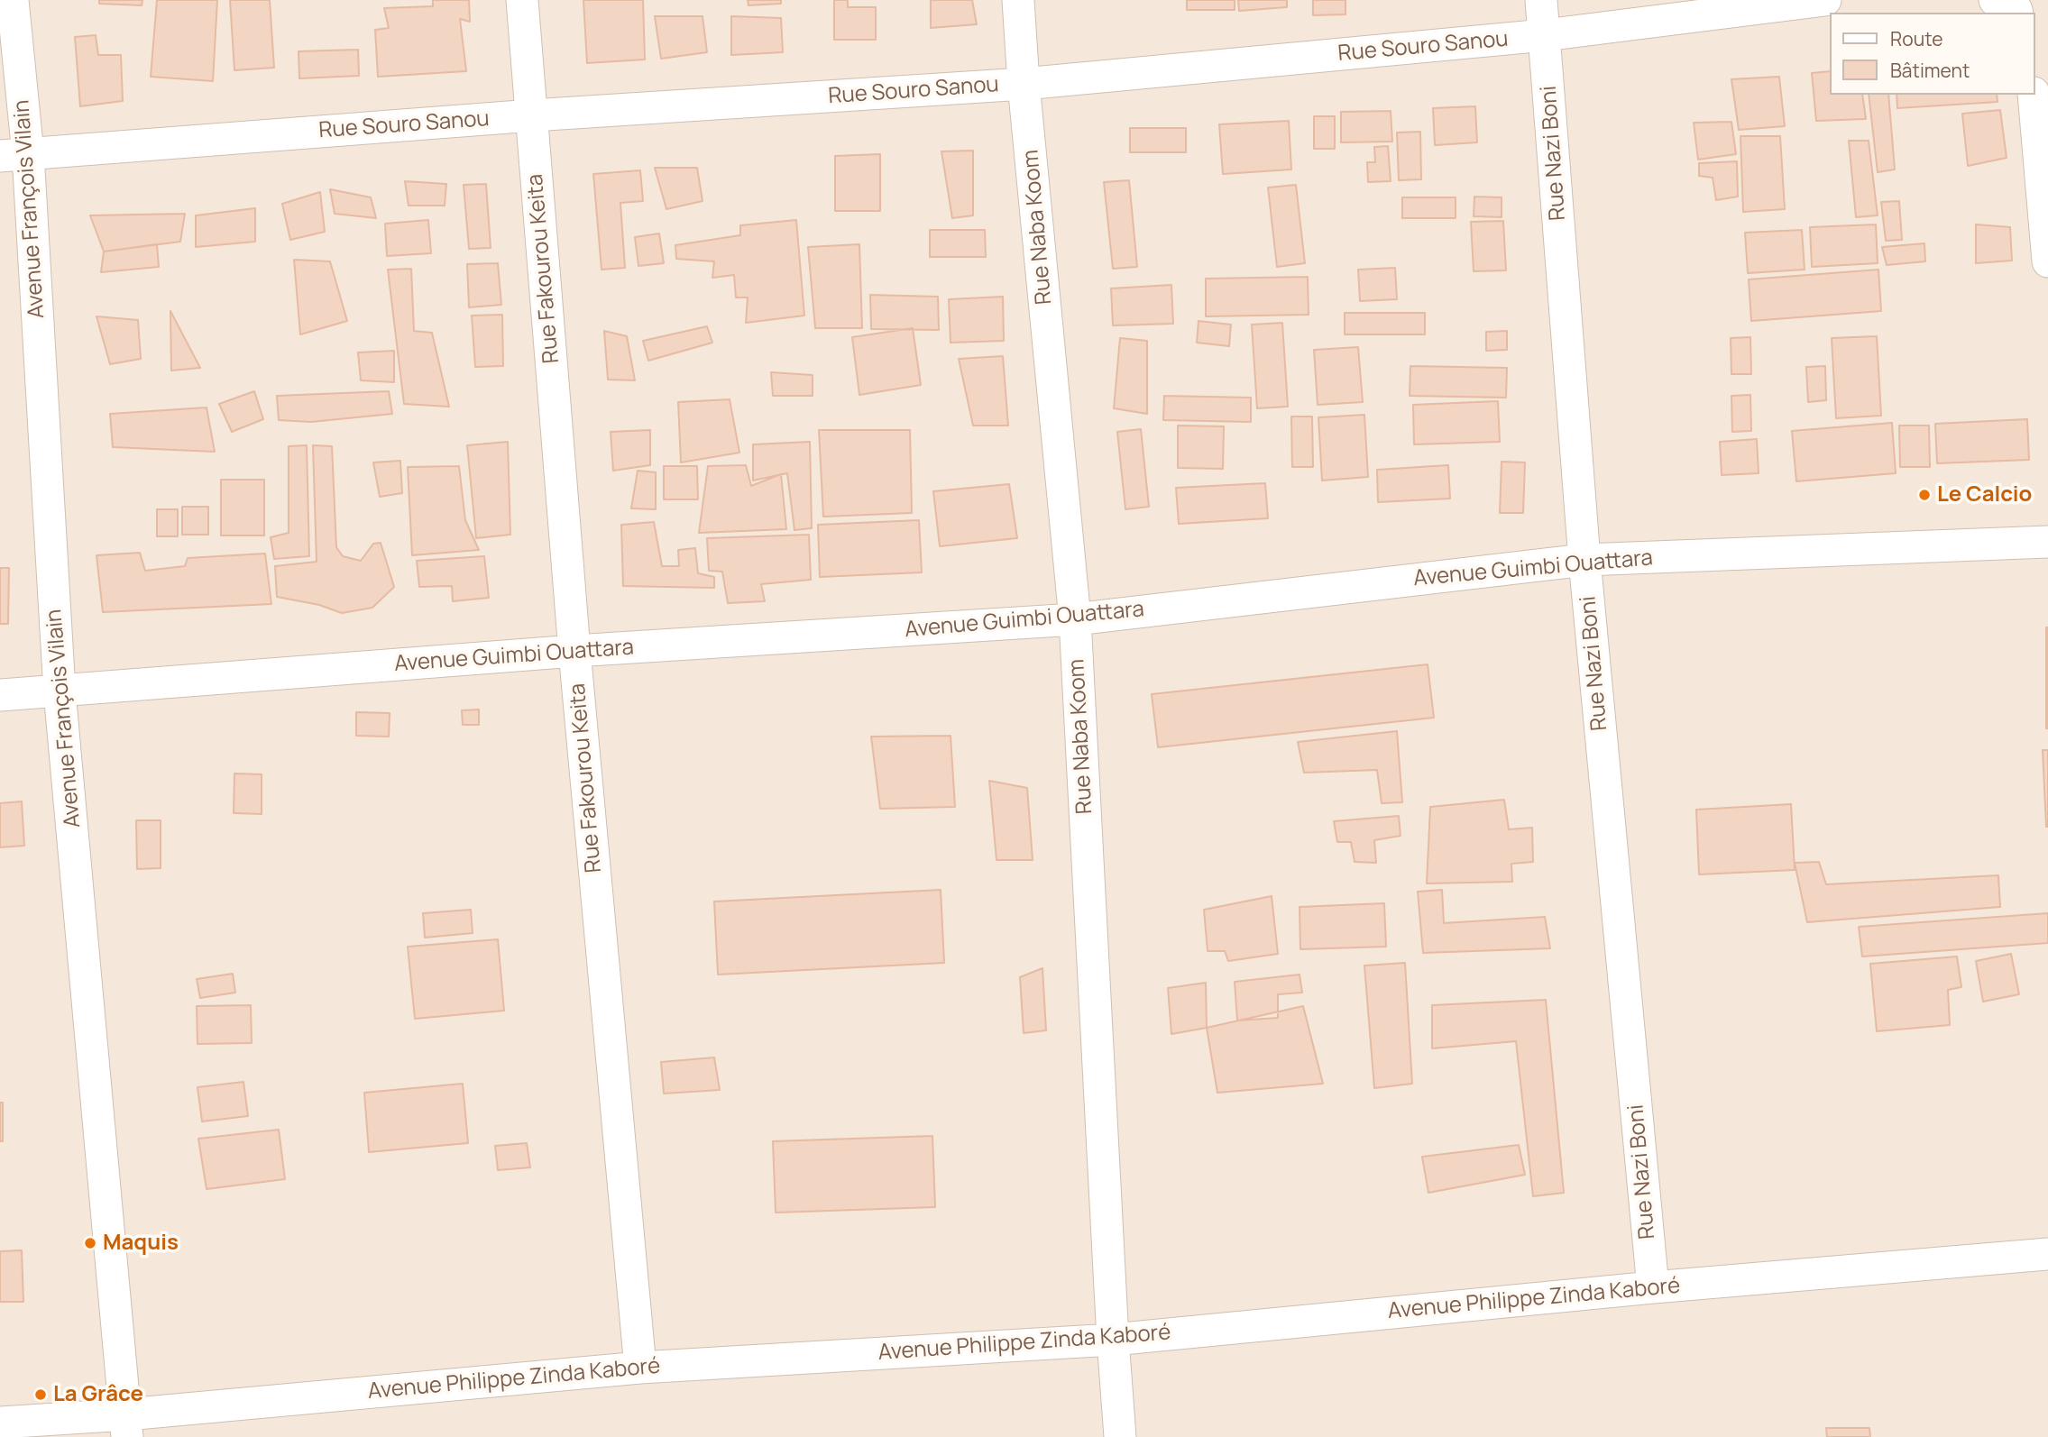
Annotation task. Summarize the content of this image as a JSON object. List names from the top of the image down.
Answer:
{
  "streets": {
    "street": [
      "Rue Souro Sanou",
      "Rue Nazi Boni",
      "Avenue François Vilain",
      "Rue Naba Koom",
      "Rue Fakourou Keita",
      "Avenue Guimbi Ouattara",
      "Avenue Philippe Zinda Kaboré"
    ]
  },
  "crossings": [
    ["Rue Souro Sanou", "Rue Nazi Boni"],
    ["Rue Souro Sanou", "Avenue François Vilain"],
    ["Rue Souro Sanou", "Rue Naba Koom"],
    ["Rue Souro Sanou", "Rue Fakourou Keita"],
    ["Rue Nazi Boni", "Avenue Guimbi Ouattara"],
    ["Rue Nazi Boni", "Avenue Philippe Zinda Kaboré"],
    ["Avenue François Vilain", "Avenue Guimbi Ouattara"],
    ["Avenue François Vilain", "Avenue Philippe Zinda Kaboré"],
    ["Rue Naba Koom", "Avenue Guimbi Ouattara"],
    ["Rue Naba Koom", "Avenue Philippe Zinda Kaboré"],
    ["Rue Fakourou Keita", "Avenue Guimbi Ouattara"],
    ["Rue Fakourou Keita", "Avenue Philippe Zinda Kaboré"]
  ],
  "places": ["Le Calcio", "Maquis", "La Grâce"],
  "legend": ["Route", "Bâtiment"]
}
